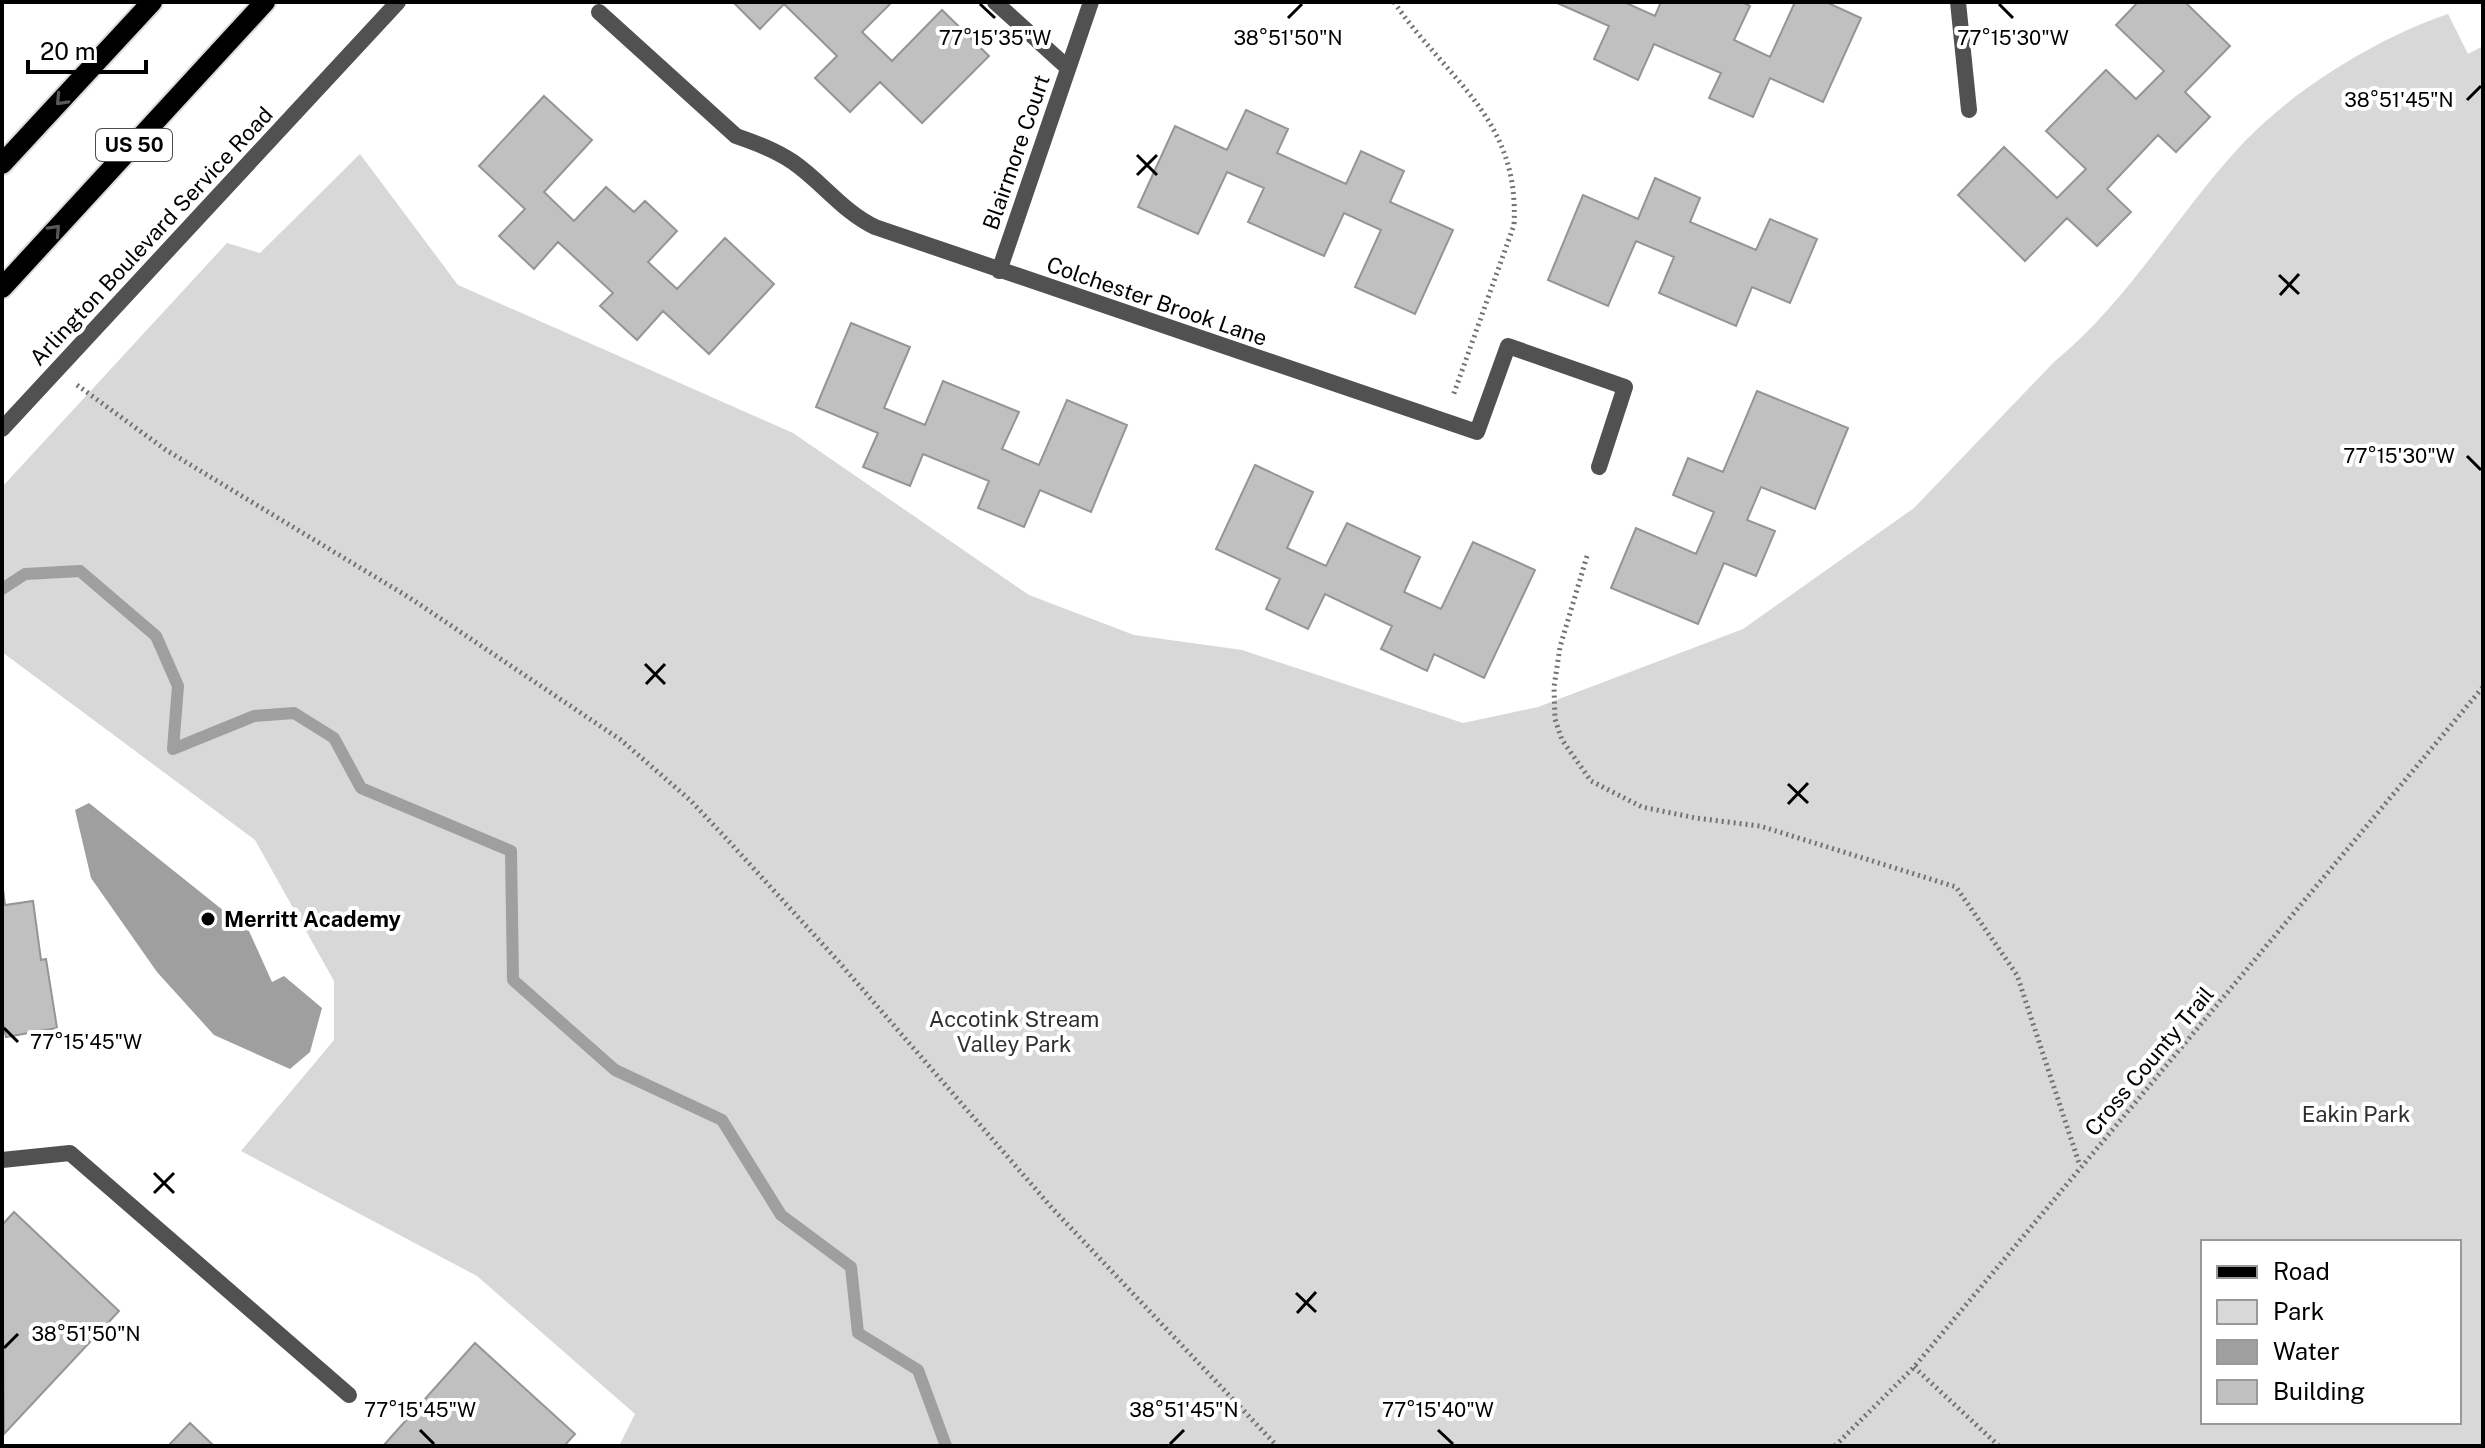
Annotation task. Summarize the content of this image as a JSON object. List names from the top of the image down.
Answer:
{
  "streets": {
    "main road": ["US 50"],
    "street": ["Blairmore Court", "Arlington Boulevard Service Road", "Colchester Brook Lane"],
    "path": ["Cross County Trail"]
  },
  "crossings": [
    ["Blairmore Court", "Colchester Brook Lane"]
  ],
  "parks": ["Accotink Stream Valley Park", "Eakin Park"],
  "places": ["Merritt Academy"],
  "legend": [
    "Road",
    "Park",
    "Water",
    "Building"
  ],
  "scale_bar": "20 m",
  "coordinates": [
    "77°15'35\"W",
    "77°15'30\"W",
    "38°51'50\"N",
    "38°51'45\"N",
    "77°15'45\"W",
    "77°15'40\"W"
  ]
}
